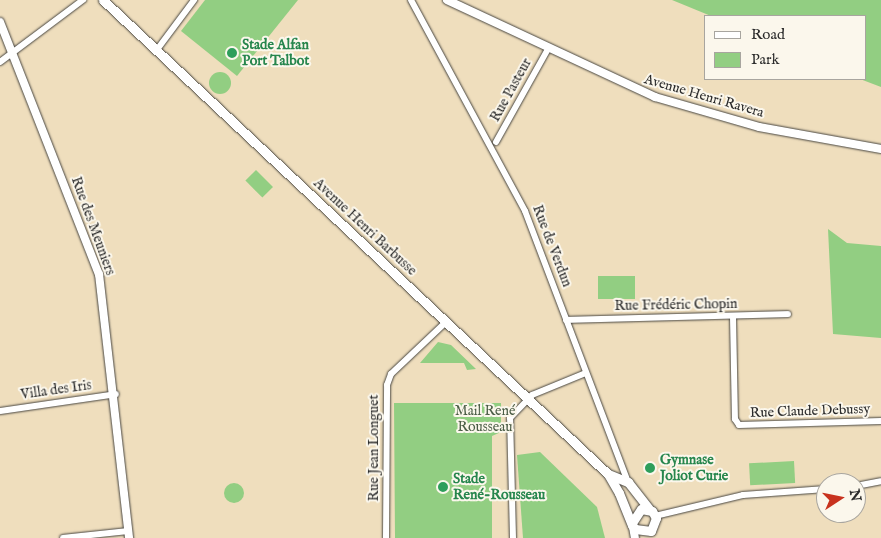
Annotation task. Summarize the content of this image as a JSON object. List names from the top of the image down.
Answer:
{
  "streets": {
    "main road": ["Avenue Henri Barbusse", "Rue de Verdun"],
    "street": [
      "Rue Pasteur",
      "Avenue Henri Ravera",
      "Rue des Meuniers",
      "Rue Frédéric Chopin",
      "Villa des Iris",
      "Rue Claude Debussy",
      "Rue Jean Longuet"
    ]
  },
  "crossings": [
    ["Rue Pasteur", "Avenue Henri Ravera"],
    ["Rue des Meuniers", "Villa des Iris"],
    ["Avenue Henri Barbusse", "Rue de Verdun"],
    ["Avenue Henri Barbusse", "Rue Jean Longuet"],
    ["Rue de Verdun", "Rue Frédéric Chopin"],
    ["Rue Frédéric Chopin", "Rue Claude Debussy"]
  ],
  "parks": ["Mail René Rousseau"],
  "places": ["Stade Alfan Port Talbot", "Gymnase Joliot Curie", "Stade René-Rousseau"],
  "legend": ["Road", "Park"],
  "north": "right"
}
